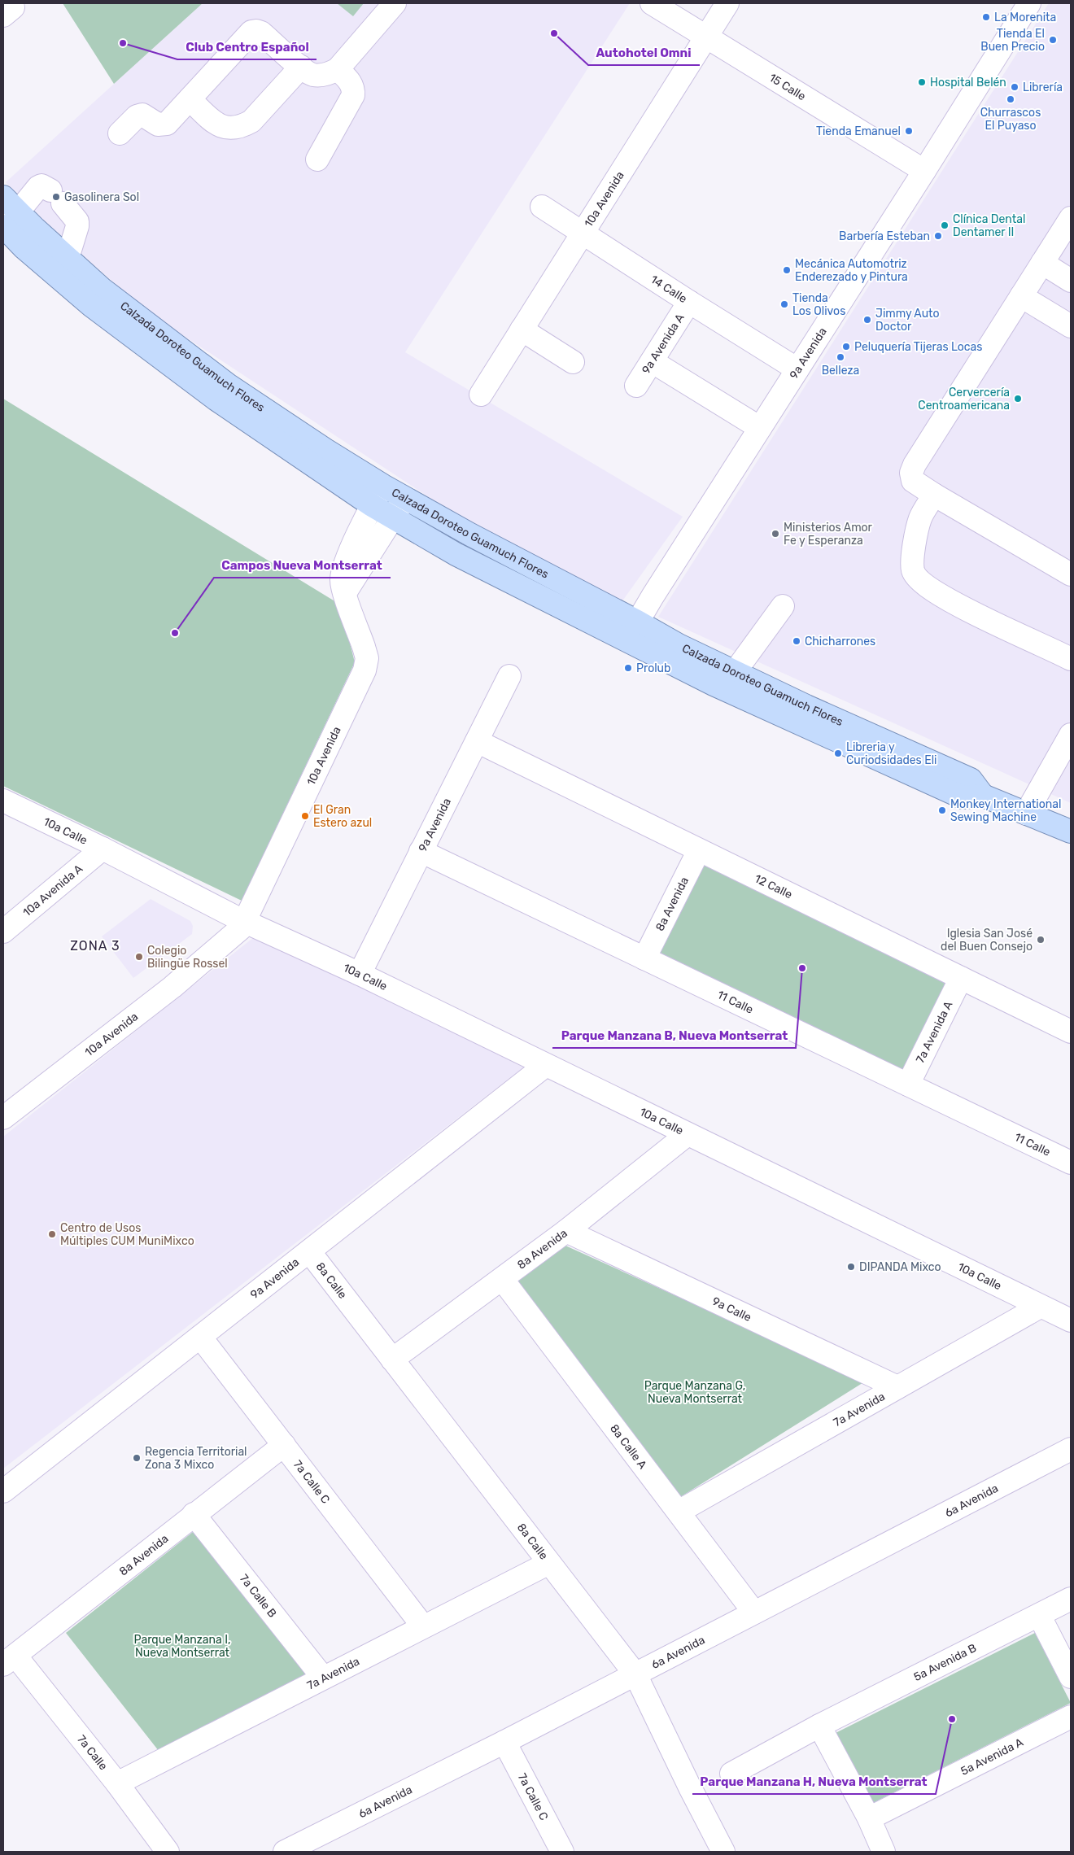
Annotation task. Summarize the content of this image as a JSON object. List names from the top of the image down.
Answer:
{
  "streets": {
    "main road": ["Calzada Doroteo Guamuch Flores"],
    "street": [
      "15 Calle",
      "10a Avenida",
      "14 Calle",
      "9a Avenida A",
      "9a Avenida",
      "10a Calle",
      "12 Calle",
      "10a Avenida A",
      "8a Avenida",
      "11 Calle",
      "7a Avenida A",
      "8a Calle",
      "9a Calle",
      "7a Avenida",
      "8a Calle A",
      "7a Calle C",
      "6a Avenida",
      "7a Calle B",
      "5a Avenida B",
      "7a Calle",
      "5a Avenida A"
    ]
  },
  "crossings": [
    ["15 Calle", "10a Avenida"],
    ["15 Calle", "9a Avenida"],
    ["10a Avenida", "14 Calle"],
    ["10a Avenida", "Calzada Doroteo Guamuch Flores"],
    ["10a Avenida", "10a Calle"],
    ["14 Calle", "9a Avenida A"],
    ["14 Calle", "9a Avenida"],
    ["9a Avenida", "Calzada Doroteo Guamuch Flores"],
    ["9a Avenida", "10a Calle"],
    ["9a Avenida", "12 Calle"],
    ["9a Avenida", "11 Calle"],
    ["9a Avenida", "8a Calle"],
    ["9a Avenida", "7a Calle C"],
    ["10a Calle", "10a Avenida A"],
    ["10a Calle", "8a Avenida"],
    ["10a Calle", "7a Avenida"],
    ["12 Calle", "8a Avenida"],
    ["12 Calle", "7a Avenida A"],
    ["8a Avenida", "11 Calle"],
    ["8a Avenida", "8a Calle"],
    ["8a Avenida", "9a Calle"],
    ["8a Avenida", "8a Calle A"],
    ["8a Avenida", "7a Calle C"],
    ["8a Avenida", "7a Calle B"],
    ["8a Avenida", "7a Calle"],
    ["11 Calle", "7a Avenida A"],
    ["8a Calle", "7a Avenida"],
    ["8a Calle", "6a Avenida"],
    ["9a Calle", "7a Avenida"],
    ["7a Avenida", "8a Calle A"],
    ["7a Avenida", "7a Calle C"],
    ["7a Avenida", "7a Calle B"],
    ["7a Avenida", "7a Calle"],
    ["8a Calle A", "6a Avenida"],
    ["7a Calle C", "6a Avenida"]
  ],
  "districts": ["ZONA 3"],
  "parks": ["Parque Manzana G, Nueva Montserrat", "Parque Manzana I, Nueva Montserrat"],
  "places": [
    "La Morenita",
    "Autohotel Omni",
    "Tienda El Buen Precio",
    "Club Centro Español",
    "Hospital Belén",
    "Librería",
    "Churrascos El Puyaso",
    "Tienda Emanuel",
    "Gasolinera Sol",
    "Clínica Dental Dentamer II",
    "Barbería Esteban",
    "Mecánica Automotriz Enderezado y Pintura",
    "Tienda Los Olivos",
    "Jimmy Auto Doctor",
    "Peluquería Tijeras Locas",
    "Belleza",
    "Cervercería Centroamericana",
    "Ministerios Amor Fe y Esperanza",
    "Campos Nueva Montserrat",
    "Chicharrones",
    "Prolub",
    "Libreria y Curiodsidades Eli",
    "Monkey International Sewing Machine",
    "El Gran Estero azul",
    "Iglesia San José del Buen Consejo",
    "Colegio Bilingüe Rossel",
    "Parque Manzana B, Nueva Montserrat",
    "Centro de Usos Múltiples CUM MuniMixco",
    "DIPANDA Mixco",
    "Regencia Territorial Zona 3 Mixco",
    "Parque Manzana H, Nueva Montserrat"
  ]
}
